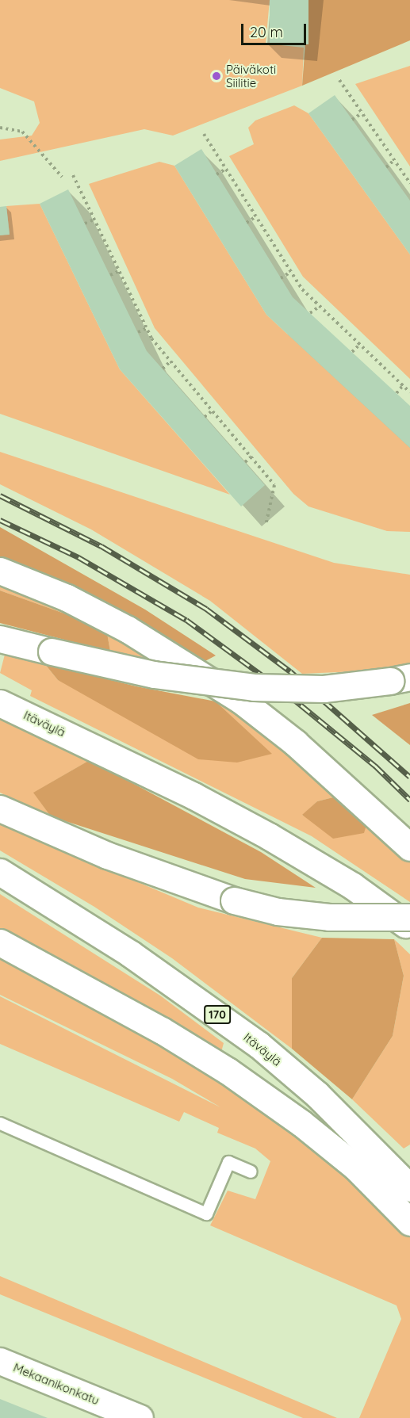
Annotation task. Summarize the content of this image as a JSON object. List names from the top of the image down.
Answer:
{
  "streets": {
    "main road": ["Itäväylä", "170", "Mekaanikonkatu"]
  },
  "places": ["Päiväkoti Siilitie"],
  "scale_bar": "20 m"
}
